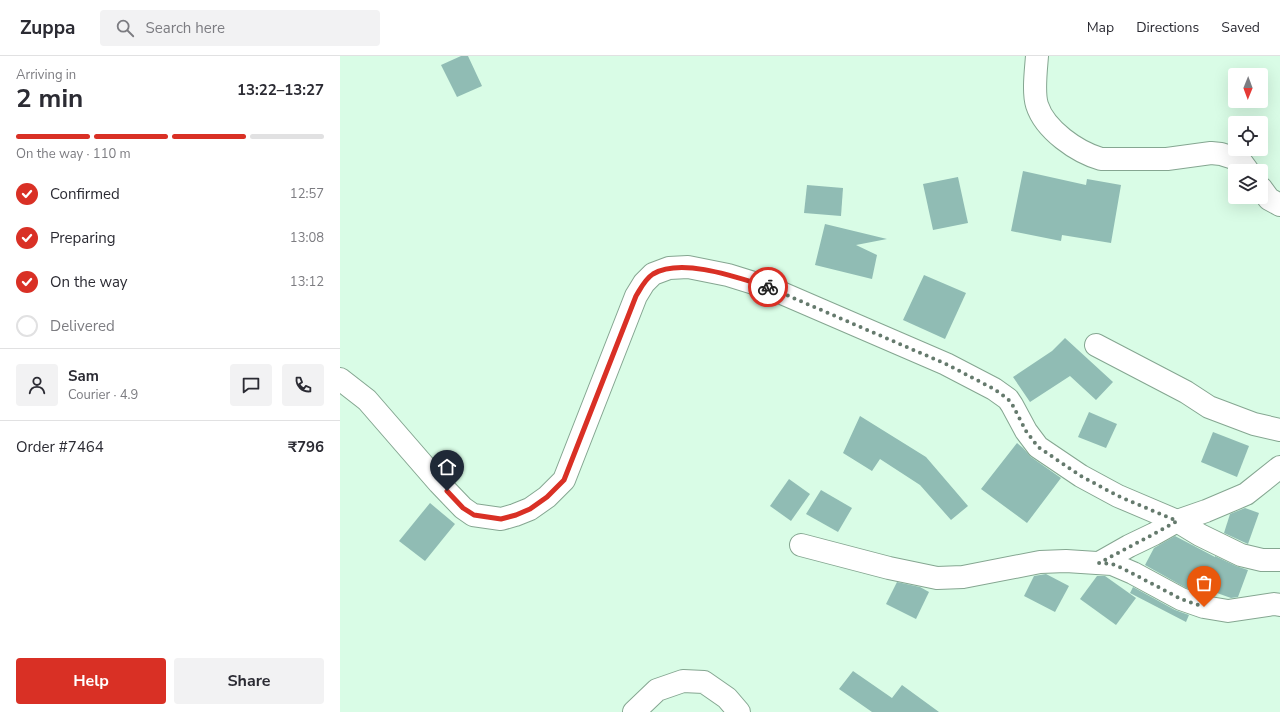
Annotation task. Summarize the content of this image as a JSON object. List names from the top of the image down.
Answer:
{
  "north": "bottom",
  "page": {
    "header": "Zuppa",
    "search": "Search here",
    "nav": ["Map", "Directions", "Saved"],
    "heading": ["2 min", "Arriving in", "13:22–13:27"],
    "panel": [
      "Sam",
      "Courier · 4.9",
      "Order #7464",
      "₹796"
    ],
    "bar": "On the way · 110 m",
    "list": [
      ["Confirmed", "12:57"],
      ["Preparing", "13:08"],
      ["On the way", "13:12"],
      "Delivered"
    ],
    "buttons": ["Help", "Share"]
  }
}
